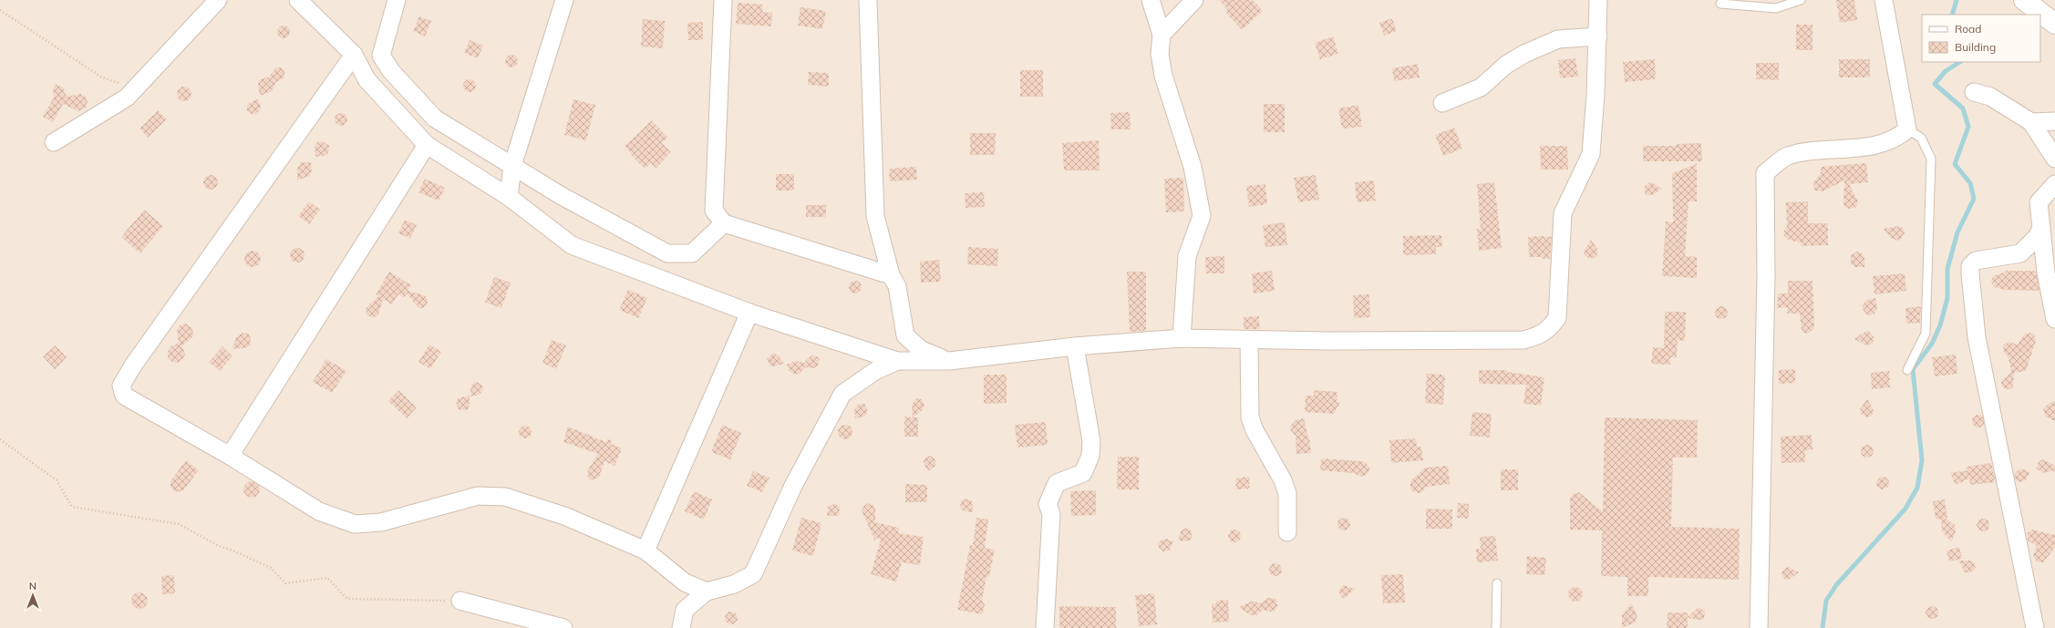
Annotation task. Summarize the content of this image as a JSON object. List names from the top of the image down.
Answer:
{
  "legend": ["Road", "Building"],
  "north": "top"
}
